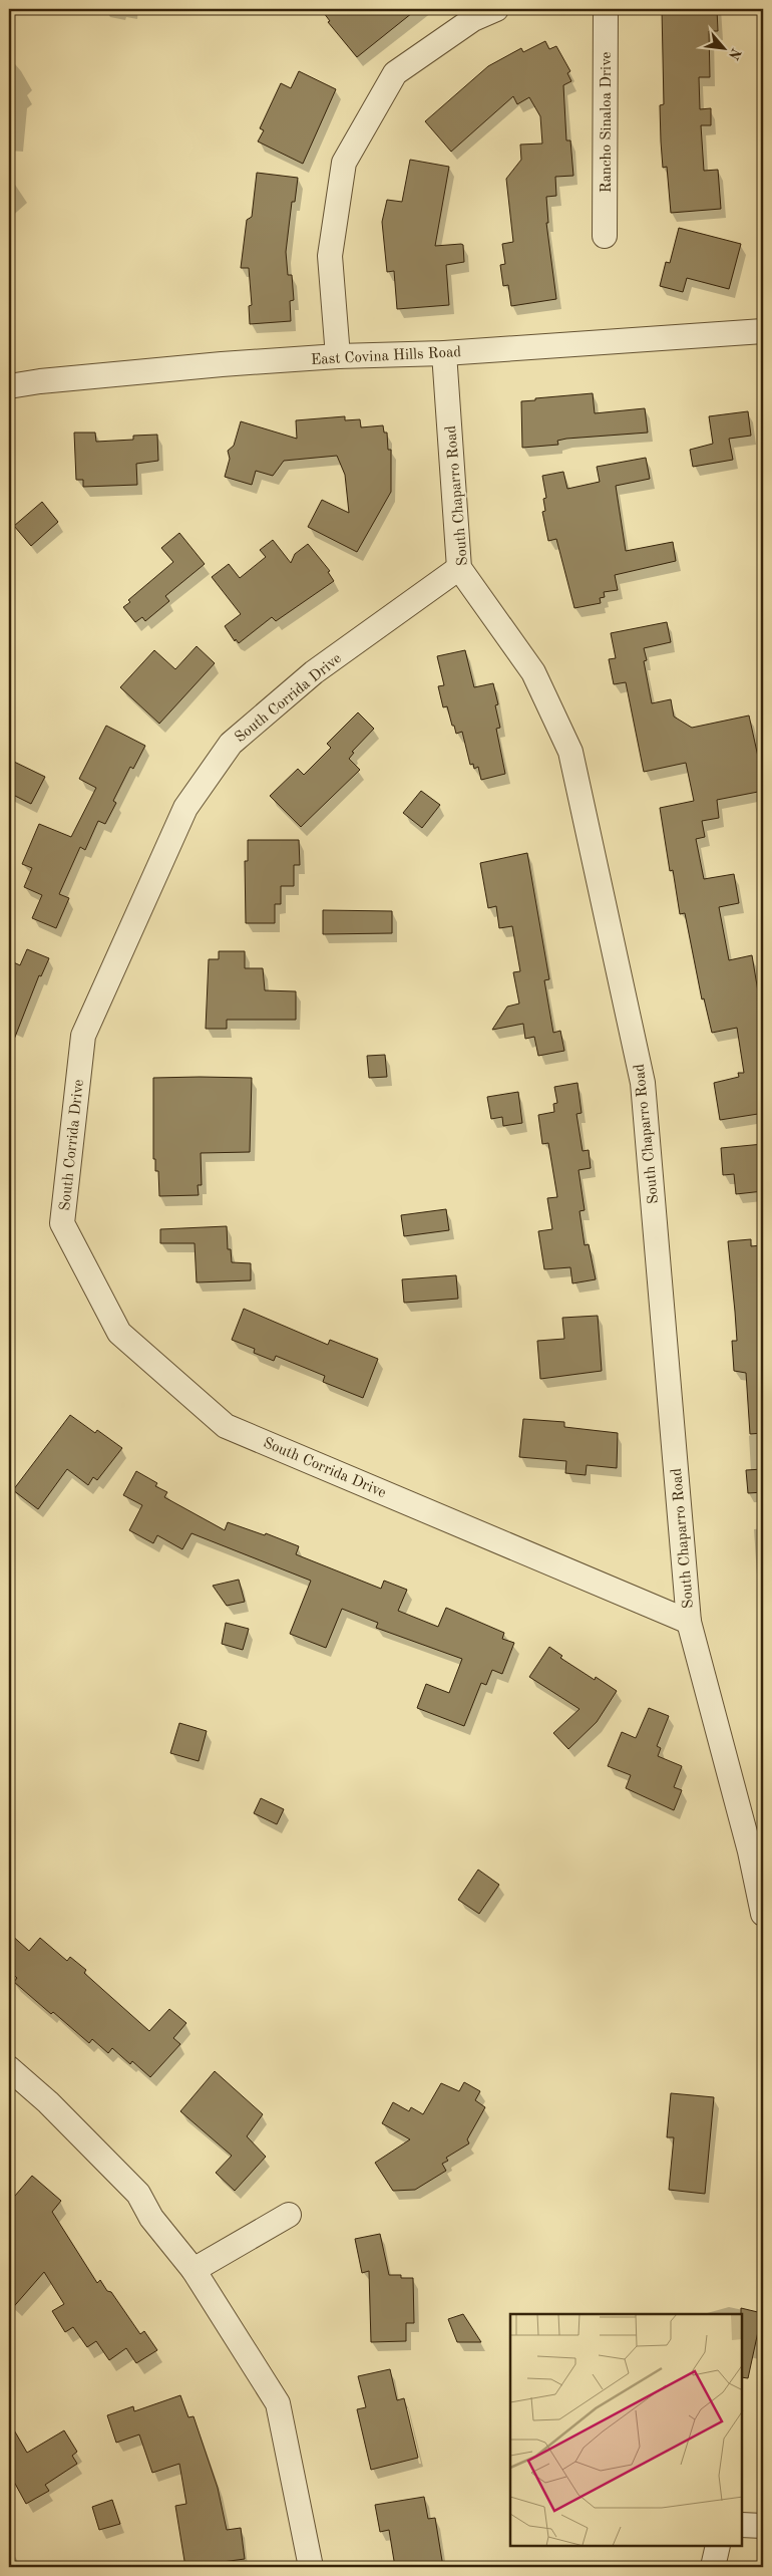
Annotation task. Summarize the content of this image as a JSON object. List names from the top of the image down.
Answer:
{
  "streets": {
    "street": [
      "Rancho Sinaloa Drive",
      "East Covina Hills Road",
      "South Chaparro Road",
      "South Corrida Drive"
    ]
  },
  "crossings": [
    ["East Covina Hills Road", "South Chaparro Road"],
    ["South Chaparro Road", "South Corrida Drive"]
  ],
  "north": "bottom right"
}
